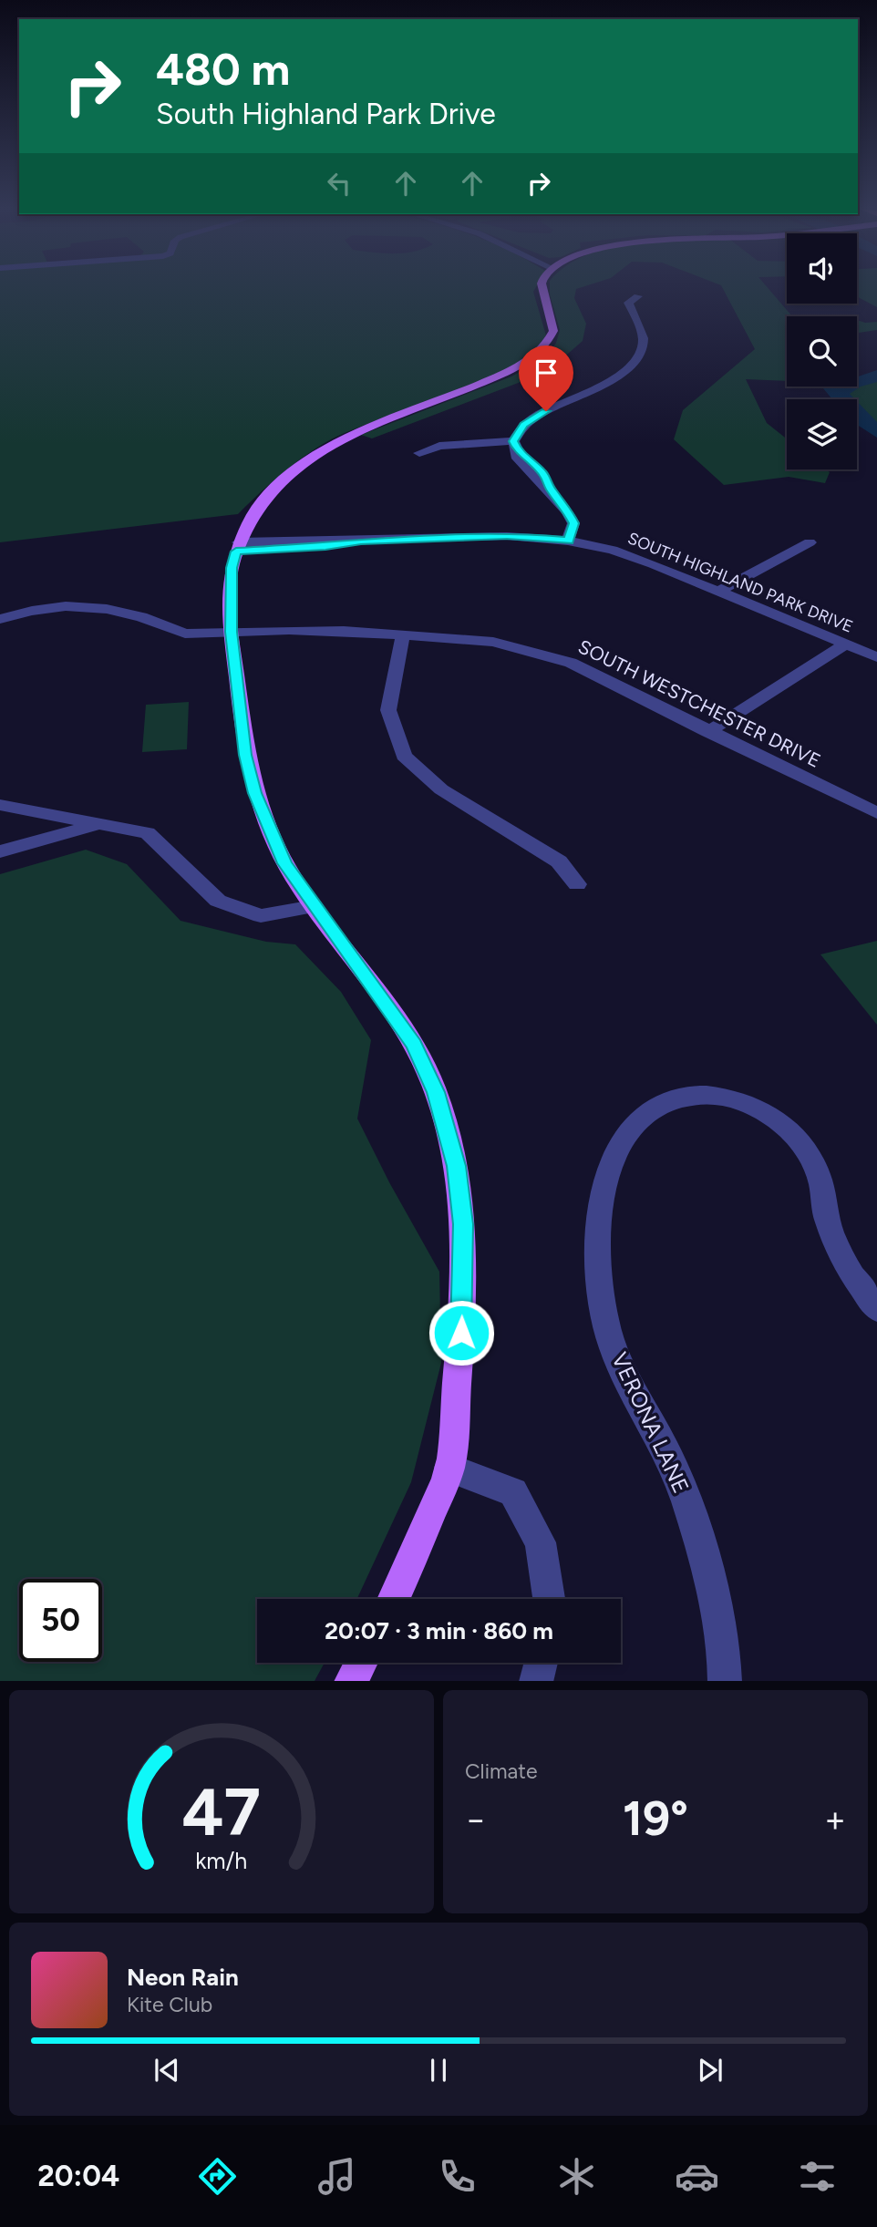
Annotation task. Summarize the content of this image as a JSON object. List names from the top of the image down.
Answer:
{
  "streets": {
    "street": ["SOUTH HIGHLAND PARK DRIVE", "SOUTH WESTCHESTER DRIVE", "VERONA LANE"]
  },
  "page": {
    "turn": ["480 m", "South Highland Park Drive"],
    "limit": "50",
    "trip": "20:07 · 3 min · 860 m",
    "tile": "Climate",
    "heat": ["−", "19°", "+"],
    "song": ["Neon Rain", "Kite Club"],
    "tabs": "20:04",
    "gauge": ["47", "km/h"]
  }
}
